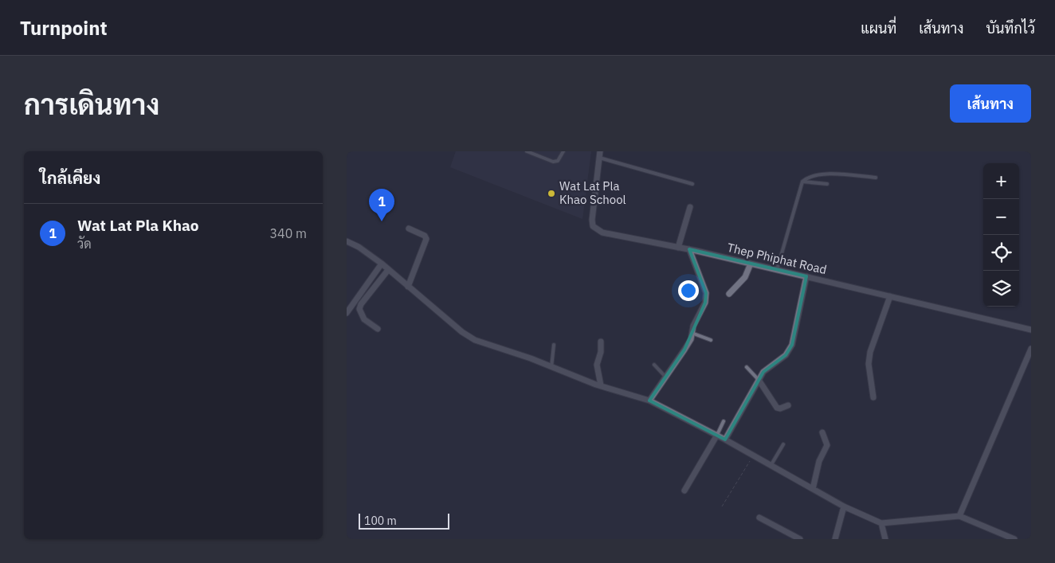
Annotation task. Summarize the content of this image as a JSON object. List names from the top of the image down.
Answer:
{
  "streets": {
    "street": ["Thep Phiphat Road"]
  },
  "places": ["Wat Lat Pla Khao School"],
  "scale_bar": "100 m",
  "page": {
    "header": "Turnpoint",
    "nav": ["แผนที่", "เส้นทาง", "บันทึกไว้"],
    "buttons": "เส้นทาง",
    "title": "การเดินทาง",
    "heading": "ใกล้เคียง",
    "map_buttons": ["+", "−"],
    "pins": "1",
    "list": [
      {
        "mark": "1",
        "name": "Wat Lat Pla Khao",
        "note": "วัด",
        "value": "340 m"
      }
    ],
    "scale": "100 m"
  }
}
